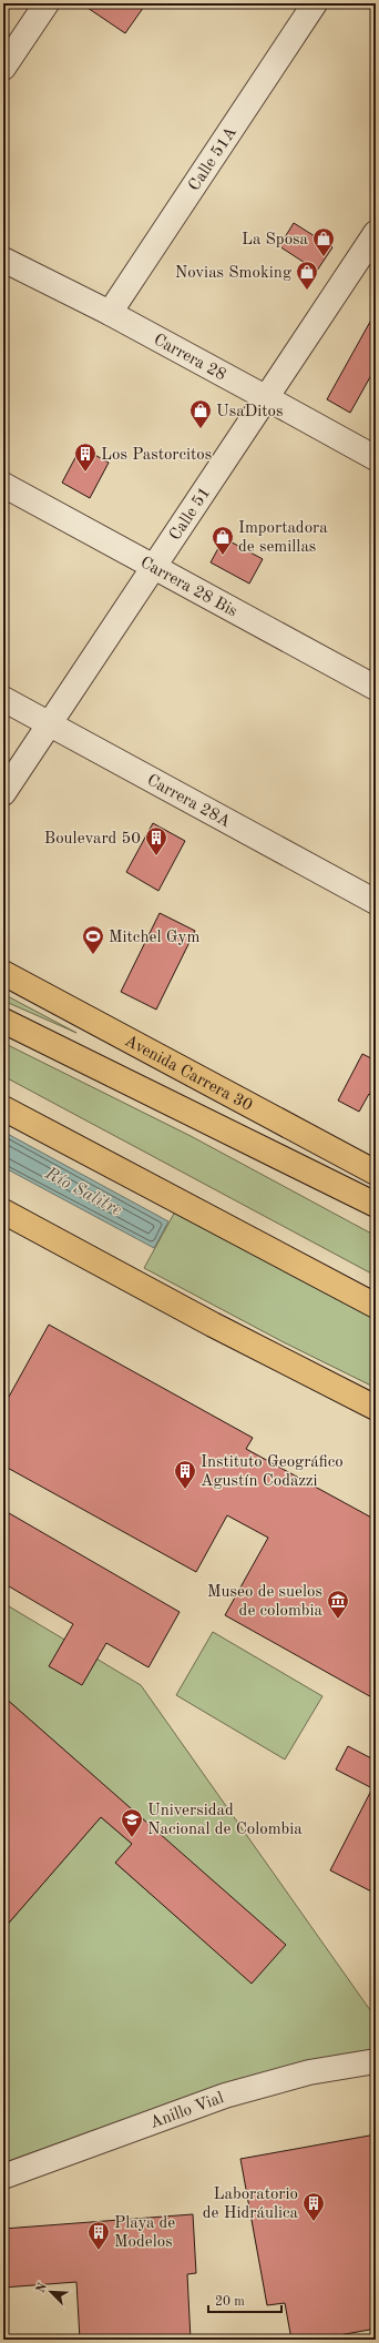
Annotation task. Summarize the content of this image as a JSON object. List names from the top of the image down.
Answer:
{
  "streets": {
    "highway": ["Avenida Carrera 30"],
    "street": [
      "Calle 51A",
      "Carrera 28",
      "Calle 51",
      "Carrera 28 Bis",
      "Carrera 28A",
      "Anillo Vial"
    ]
  },
  "crossings": [
    ["Calle 51A", "Carrera 28"],
    ["Carrera 28", "Calle 51"],
    ["Calle 51", "Carrera 28 Bis"],
    ["Calle 51", "Carrera 28A"]
  ],
  "water": ["Río Salitre"],
  "places": {
    "shop": [
      "La Sposa",
      "Novias Smoking",
      "UsaDitos",
      "Importadora de semillas"
    ],
    "building": [
      "Los Pastorcitos",
      "Boulevard 50",
      "Instituto Geográfico Agustín Codazzi",
      "Laboratorio de Hidráulica",
      "Playa de Modelos"
    ],
    "sports": ["Mitchel Gym"],
    "museum": ["Museo de suelos de colombia"],
    "school or university": ["Universidad Nacional de Colombia"]
  },
  "scale_bar": "20 m",
  "north": "top left"
}
